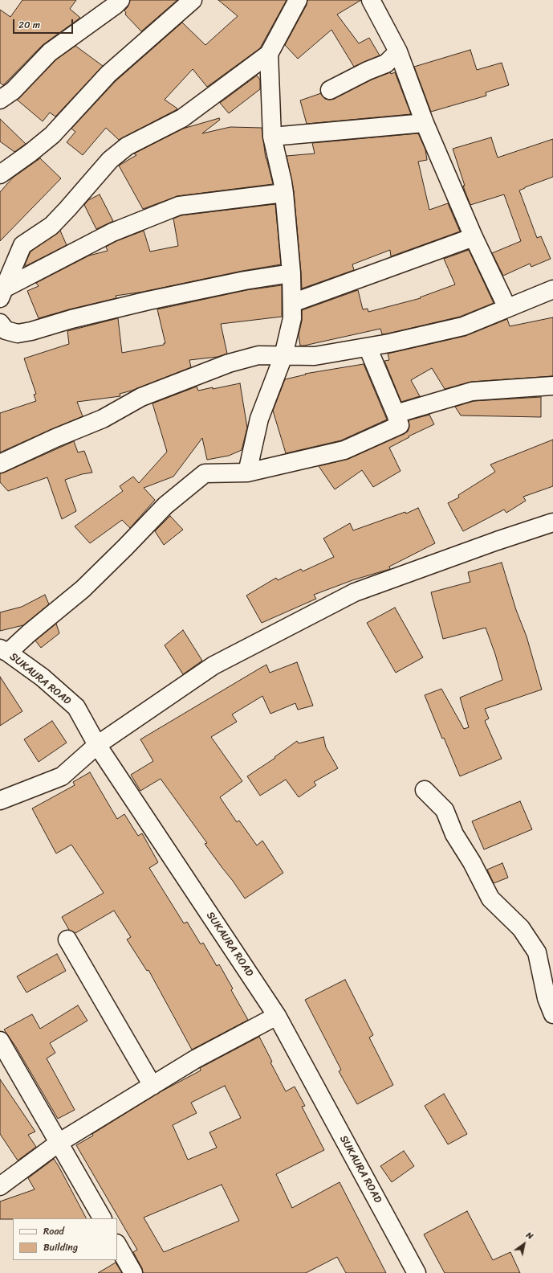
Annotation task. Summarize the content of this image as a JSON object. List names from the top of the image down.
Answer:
{
  "streets": {
    "street": ["SUKAURA ROAD"]
  },
  "legend": ["Road", "Building"],
  "scale_bar": "20 m",
  "north": "top right"
}
